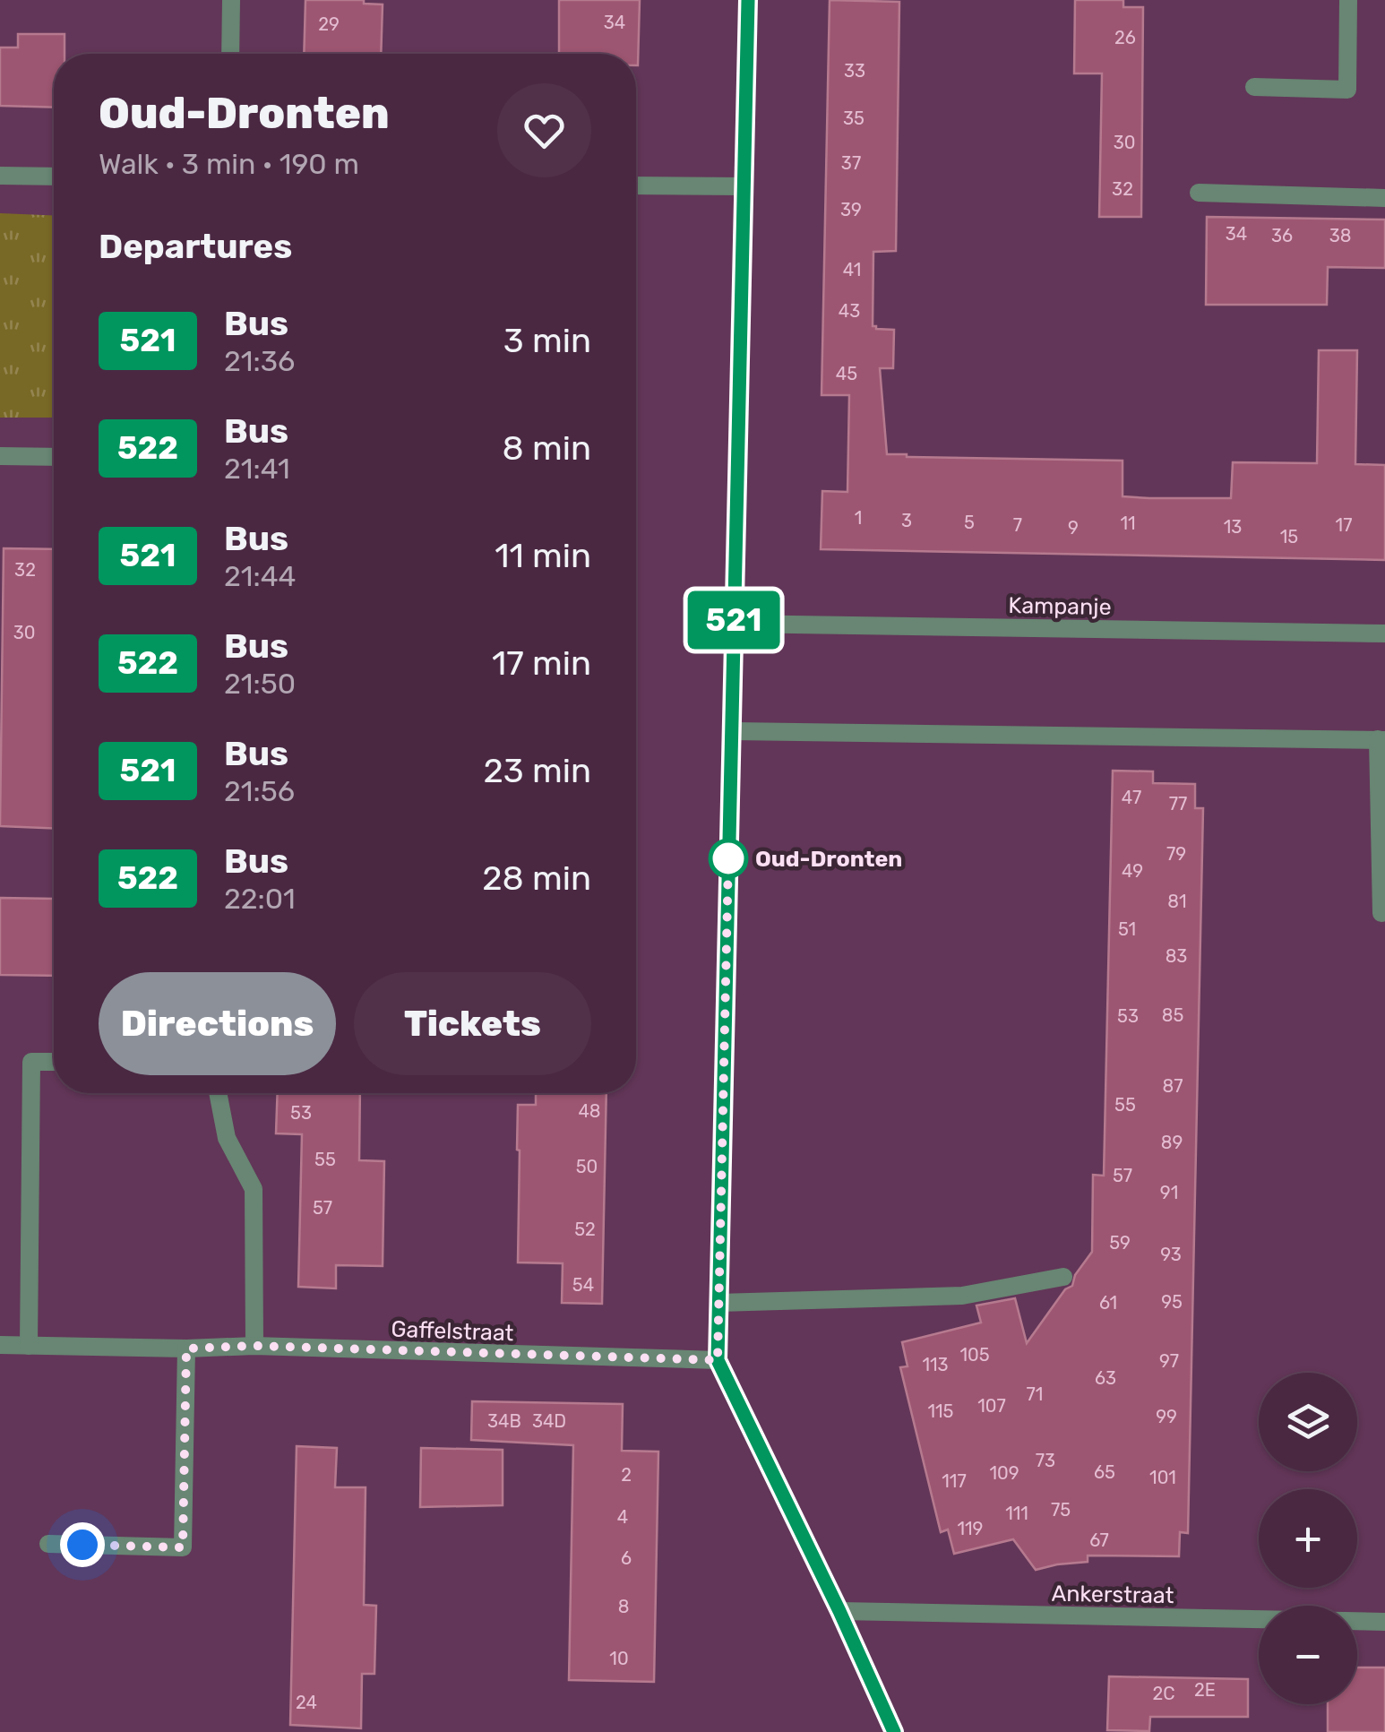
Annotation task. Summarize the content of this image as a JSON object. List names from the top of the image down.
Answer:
{
  "streets": {
    "street": ["Kampanje", "Gaffelstraat", "Ankerstraat"]
  },
  "places": ["Oud-Dronten"],
  "lines": ["bus line 521"],
  "house_numbers": [
    "34",
    "29",
    "26",
    "33",
    "35",
    "30",
    "37",
    "32",
    "39",
    "34",
    "36",
    "38",
    "41",
    "43",
    "45",
    "1",
    "3",
    "5",
    "11",
    "7",
    "17",
    "13",
    "9",
    "15",
    "32",
    "30",
    "47",
    "77",
    "79",
    "49",
    "81",
    "51",
    "83",
    "85",
    "53",
    "87",
    "55",
    "48",
    "53",
    "89",
    "55",
    "50",
    "57",
    "91",
    "57",
    "52",
    "59",
    "93",
    "54",
    "95",
    "61",
    "105",
    "97",
    "113",
    "63",
    "71",
    "107",
    "115",
    "99",
    "34B",
    "34D",
    "73",
    "65",
    "109",
    "2",
    "101",
    "117",
    "75",
    "111",
    "4",
    "119",
    "67",
    "6",
    "8",
    "10",
    "2E",
    "2C",
    "24"
  ],
  "page": {
    "on_map": "521",
    "heading": [
      ["Oud-Dronten", "Walk · 3 min · 190 m"],
      "Departures"
    ],
    "list": [
      {
        "mark": "521",
        "name": "Bus",
        "note": "21:36",
        "value": "3 min"
      },
      {
        "mark": "522",
        "name": "Bus",
        "note": "21:41",
        "value": "8 min"
      },
      {
        "mark": "521",
        "name": "Bus",
        "note": "21:44",
        "value": "11 min"
      },
      {
        "mark": "522",
        "name": "Bus",
        "note": "21:50",
        "value": "17 min"
      },
      {
        "mark": "521",
        "name": "Bus",
        "note": "21:56",
        "value": "23 min"
      },
      {
        "mark": "522",
        "name": "Bus",
        "note": "22:01",
        "value": "28 min"
      }
    ],
    "buttons": ["Directions", "Tickets"],
    "map_buttons": ["+", "−"]
  }
}
